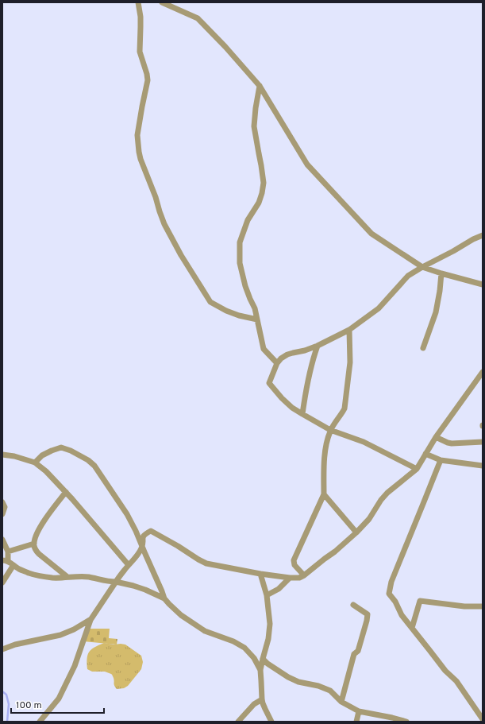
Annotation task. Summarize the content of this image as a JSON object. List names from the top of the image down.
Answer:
{
  "scale_bar": "100 m"
}
